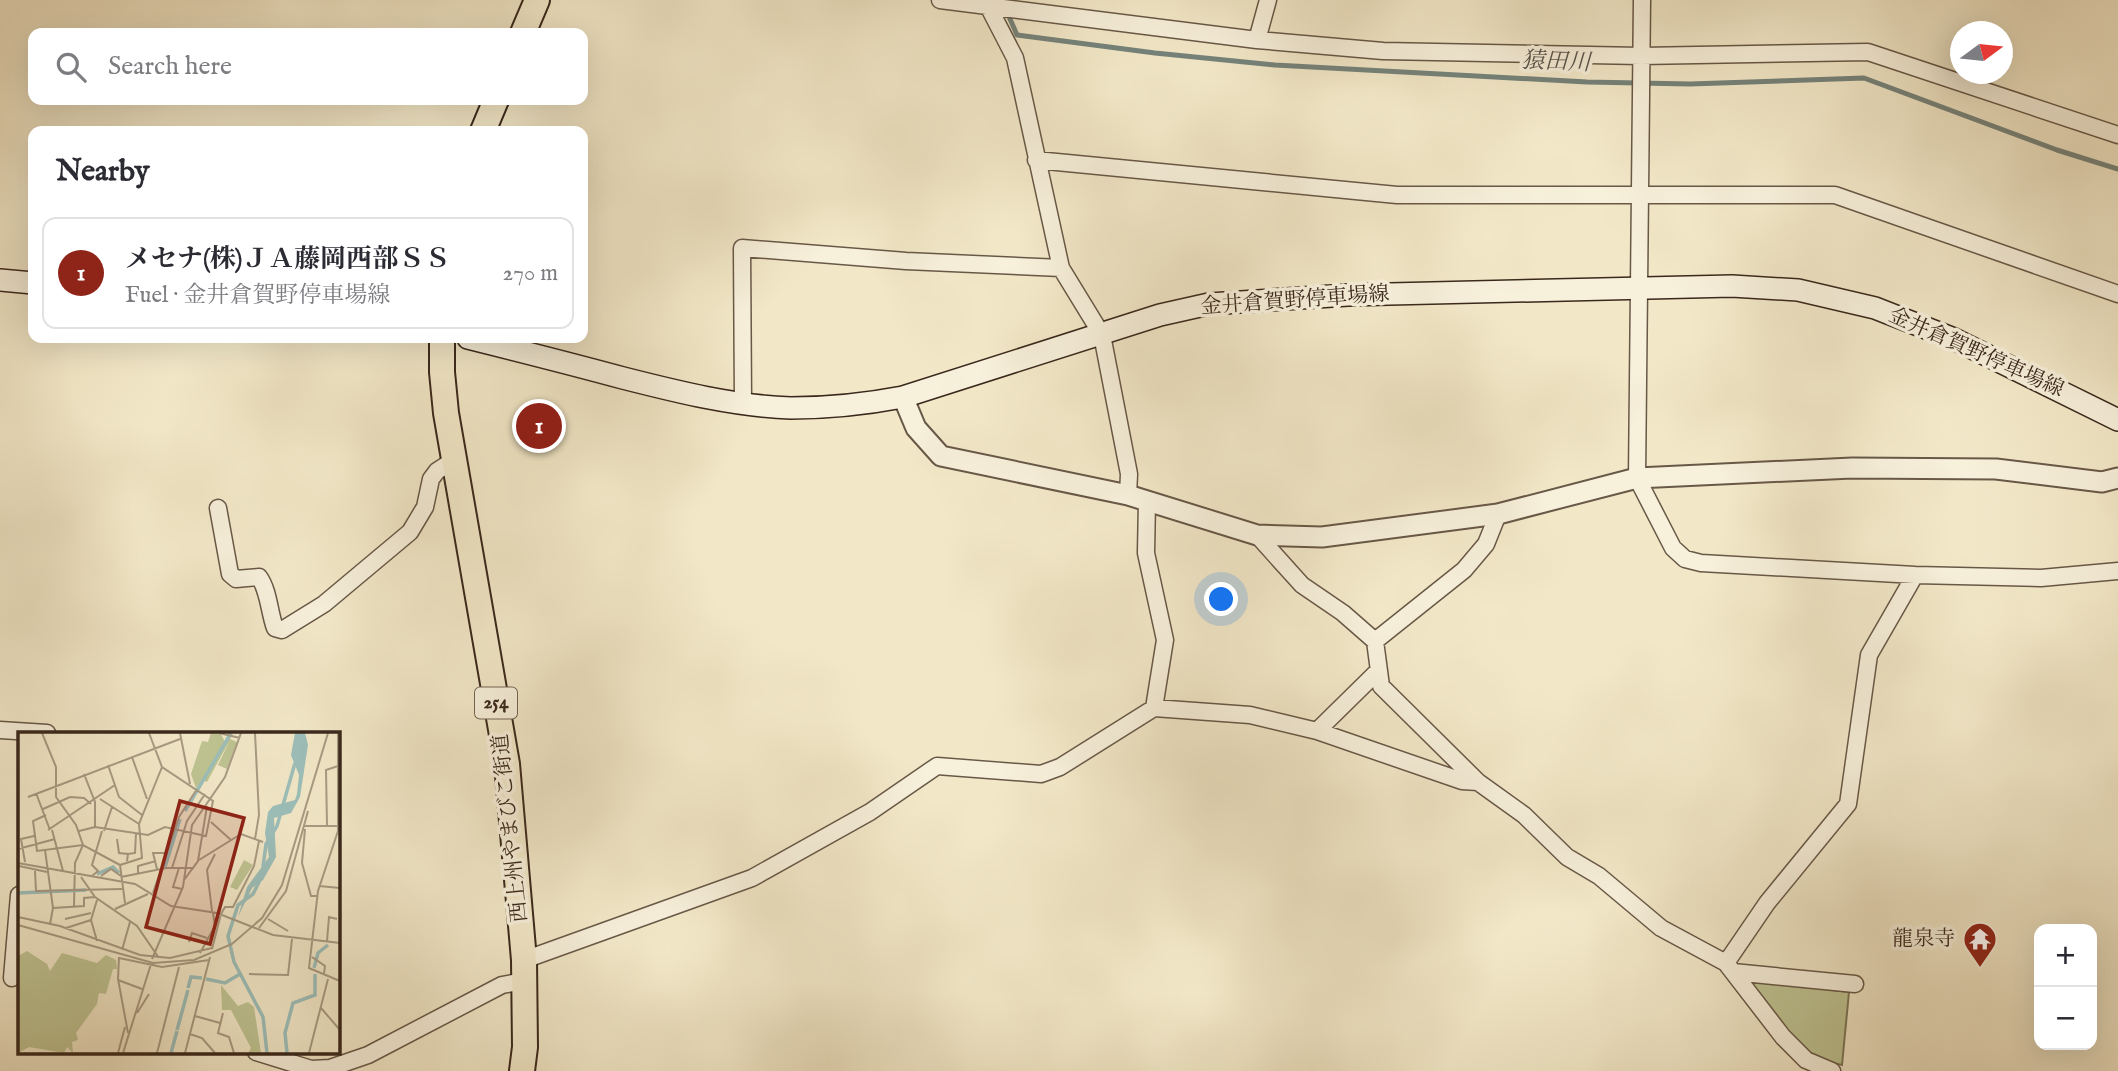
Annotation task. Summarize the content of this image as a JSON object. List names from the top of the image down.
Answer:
{
  "streets": {
    "highway": ["254", "西上州やまびこ街道"],
    "main road": ["金井倉賀野停車場線"]
  },
  "water": ["猿田川"],
  "places": {
    "temple": ["龍泉寺"]
  },
  "north": "right",
  "page": {
    "search": "Search here",
    "heading": "Nearby",
    "list": [
      {
        "mark": "1",
        "name": "メセナ(株)ＪＡ藤岡西部ＳＳ",
        "note": "Fuel · 金井倉賀野停車場線",
        "value": "270 m"
      }
    ],
    "pins": "1",
    "map_buttons": ["+", "−"]
  }
}
